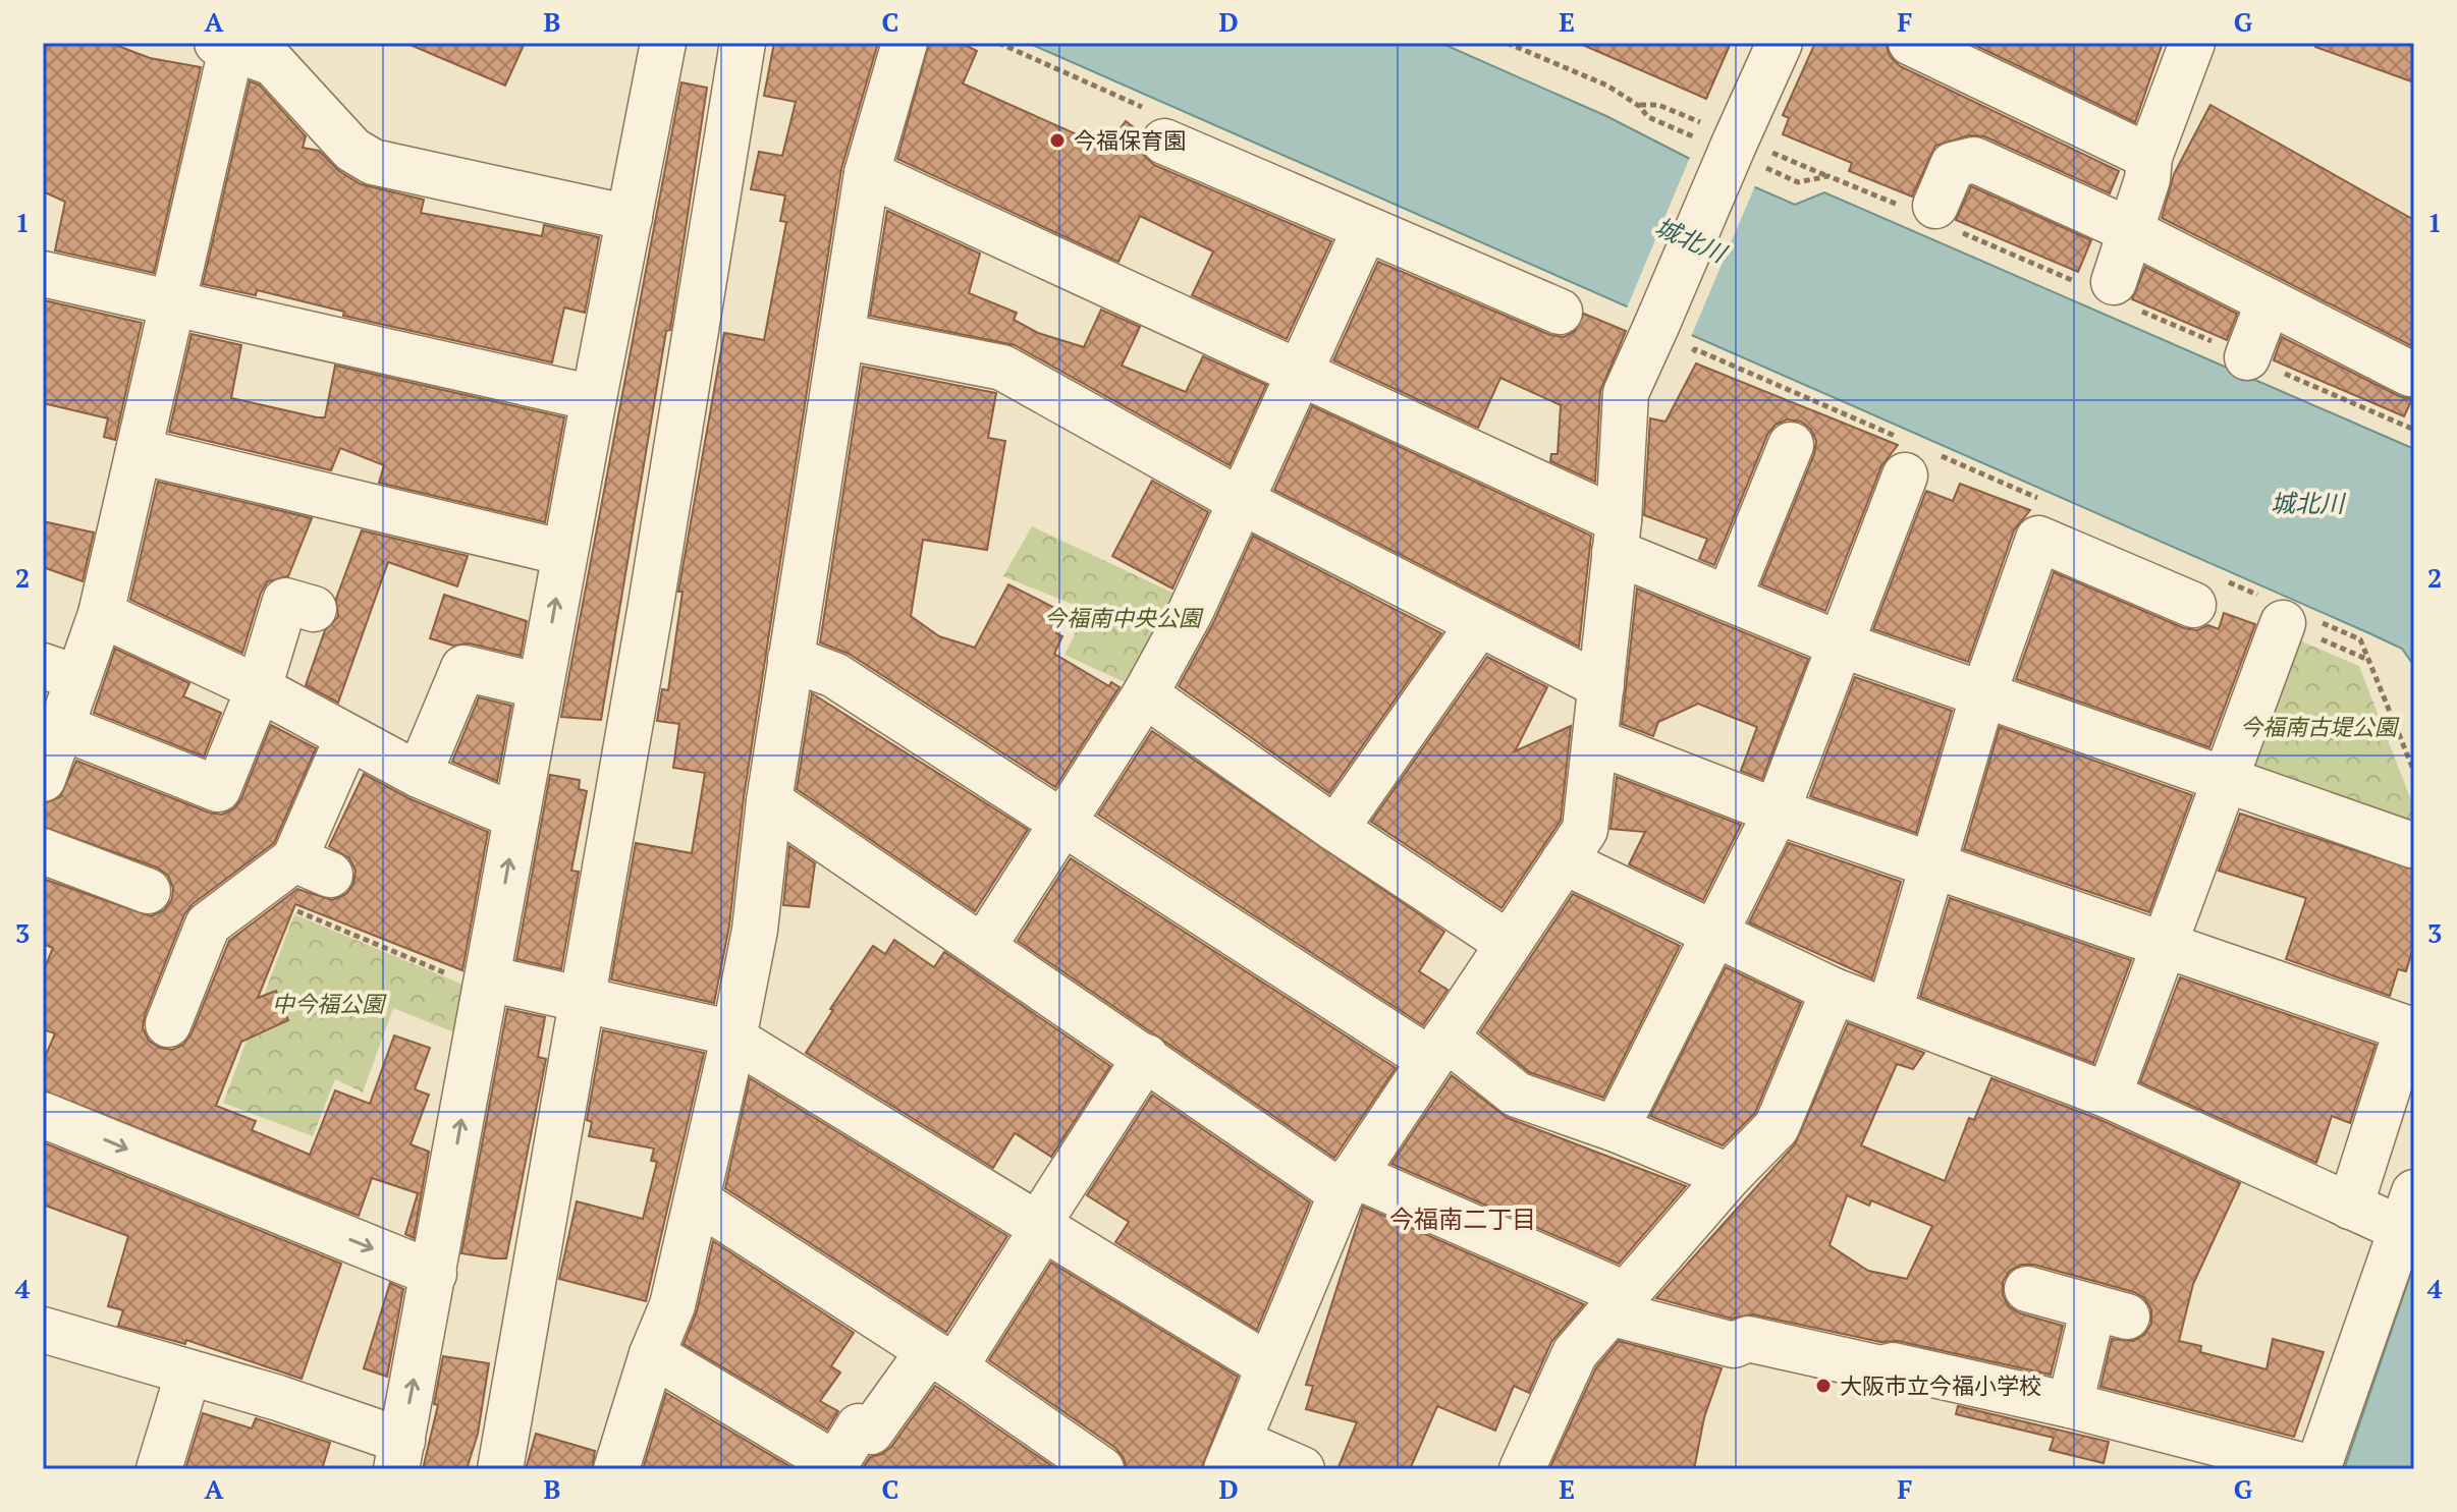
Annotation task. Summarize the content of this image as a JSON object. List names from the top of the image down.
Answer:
{
  "districts": ["今福南二丁目"],
  "water": ["城北川"],
  "parks": ["今福南中央公園", "今福南古堤公園", "中今福公園"],
  "places": ["今福保育園", "大阪市立今福小学校"],
  "grid": {
    "columns": [
      "A",
      "B",
      "C",
      "D",
      "E",
      "F",
      "G"
    ],
    "rows": [
      "1",
      "2",
      "3",
      "4"
    ]
  }
}
